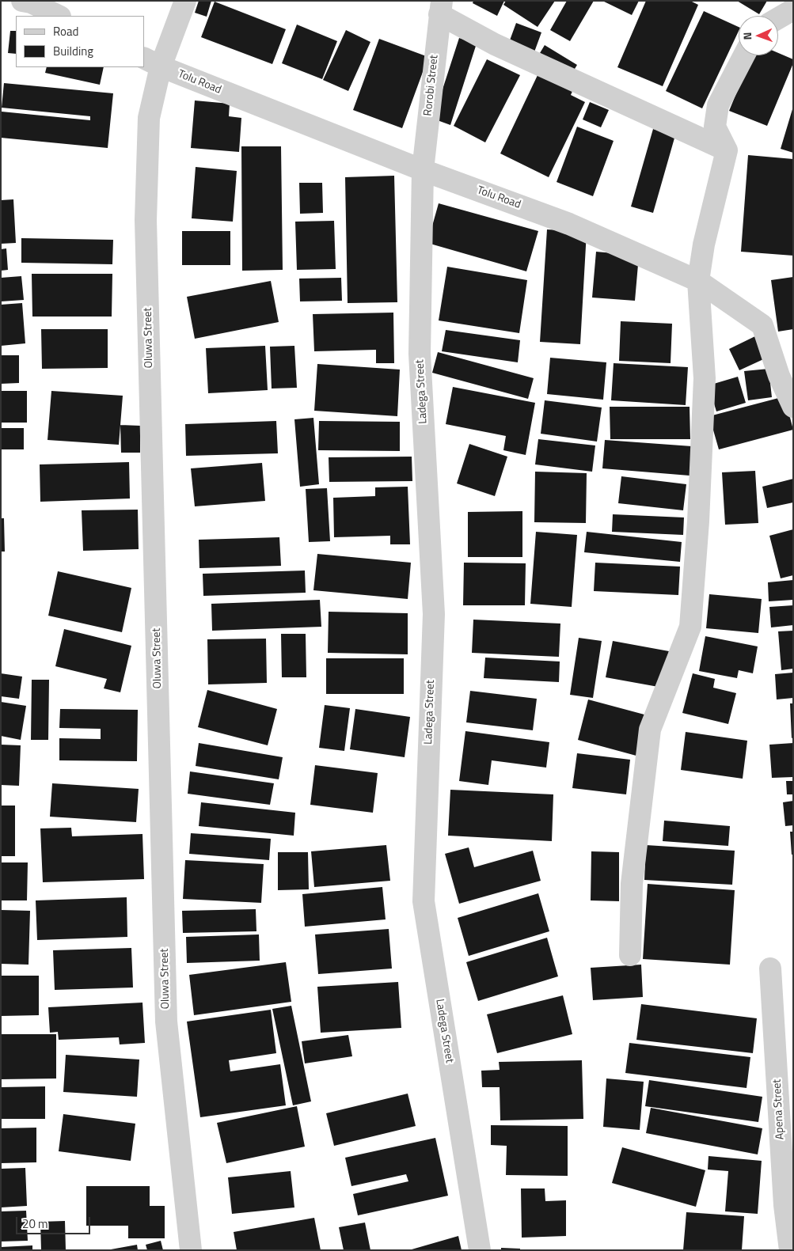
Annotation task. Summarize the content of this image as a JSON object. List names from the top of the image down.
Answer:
{
  "streets": {
    "street": [
      "Tolu Road",
      "Rorobi Street",
      "Oluwa Street",
      "Ladega Street",
      "Apena Street"
    ]
  },
  "crossings": [
    ["Tolu Road", "Rorobi Street"],
    ["Tolu Road", "Oluwa Street"],
    ["Tolu Road", "Ladega Street"],
    ["Rorobi Street", "Ladega Street"]
  ],
  "legend": ["Road", "Building"],
  "scale_bar": "20 m",
  "north": "left"
}
